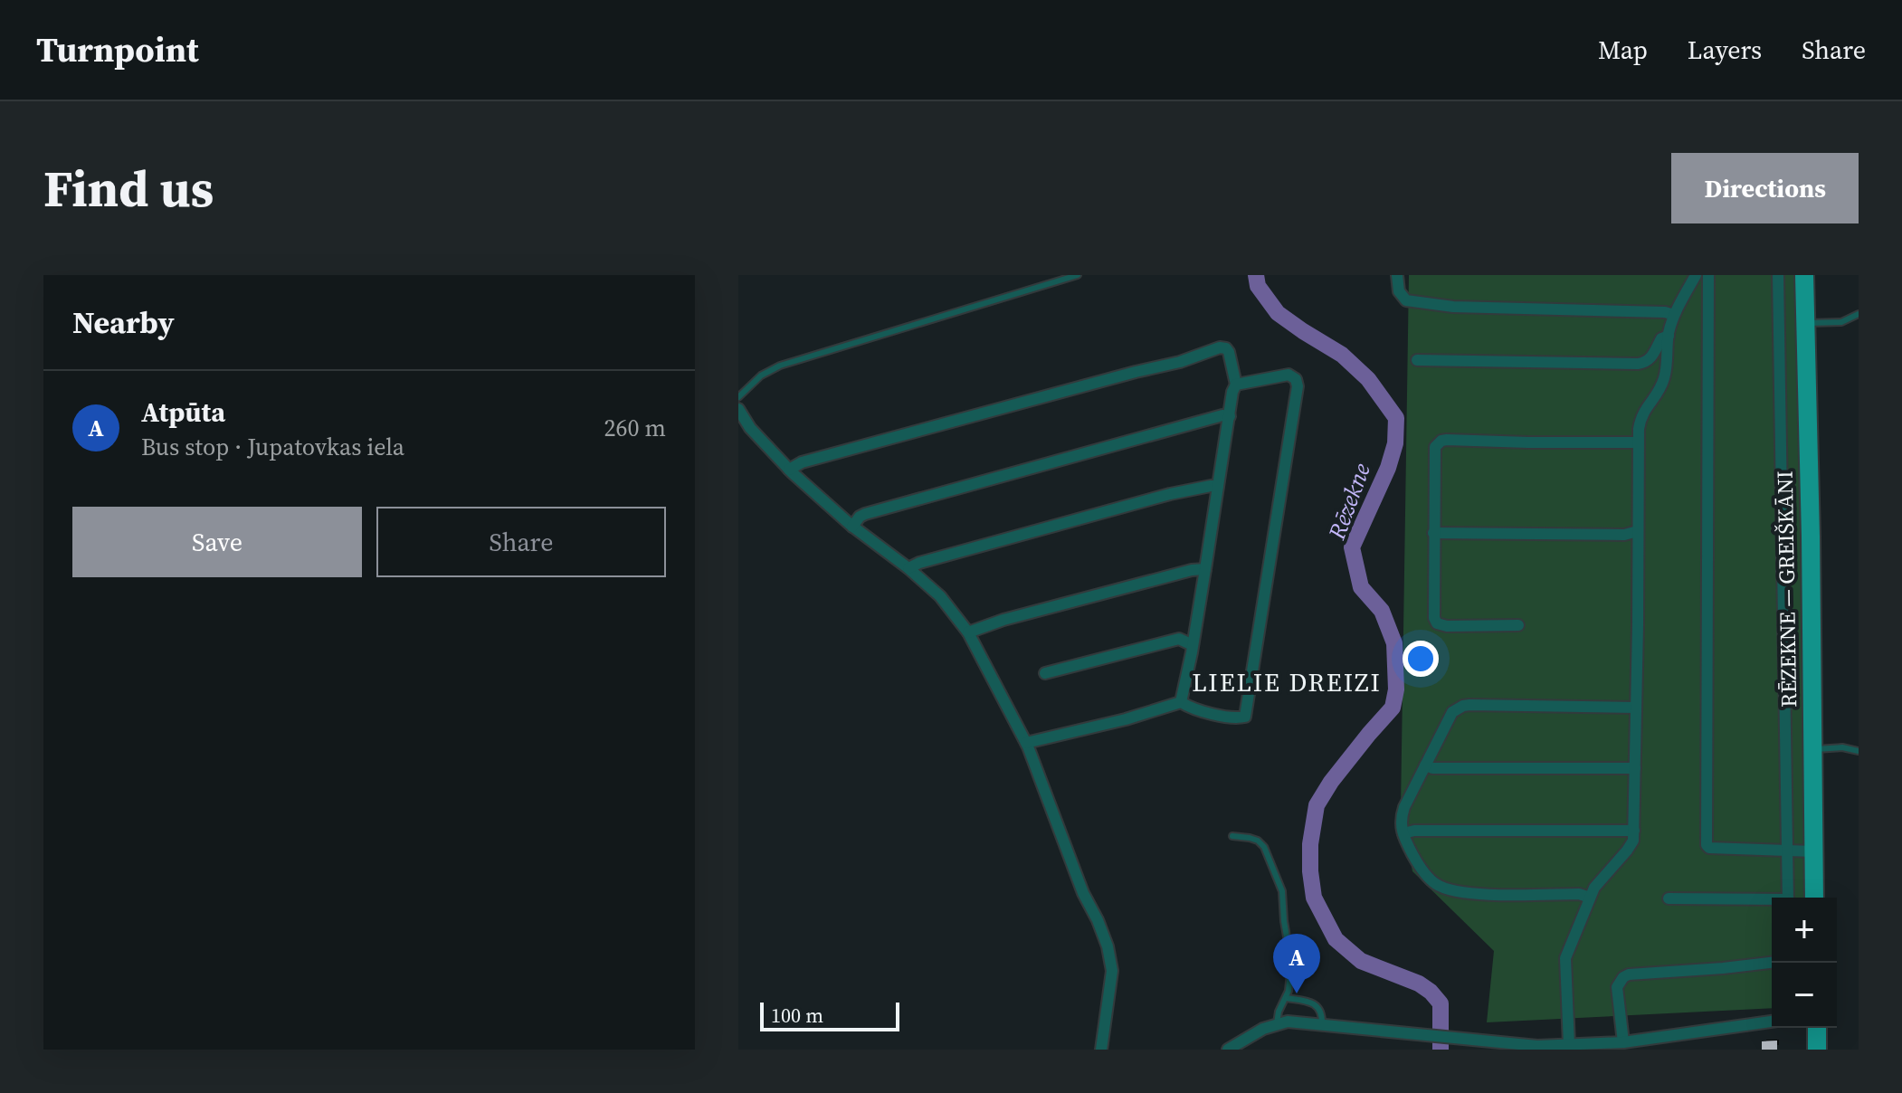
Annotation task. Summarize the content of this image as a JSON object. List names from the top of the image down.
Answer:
{
  "streets": {
    "main road": ["RĒZEKNE — GREIŠKĀNI"]
  },
  "districts": ["LIELIE DREIZI"],
  "water": ["Rēzekne"],
  "scale_bar": "100 m",
  "page": {
    "header": "Turnpoint",
    "nav": ["Map", "Layers", "Share"],
    "buttons": [
      "Directions",
      ["Save", "Share"]
    ],
    "title": "Find us",
    "heading": "Nearby",
    "list": [
      {
        "mark": "A",
        "name": "Atpūta",
        "note": "Bus stop · Jupatovkas iela",
        "value": "260 m"
      }
    ],
    "map_buttons": ["+", "−"],
    "pins": "A",
    "scale": "100 m"
  }
}
